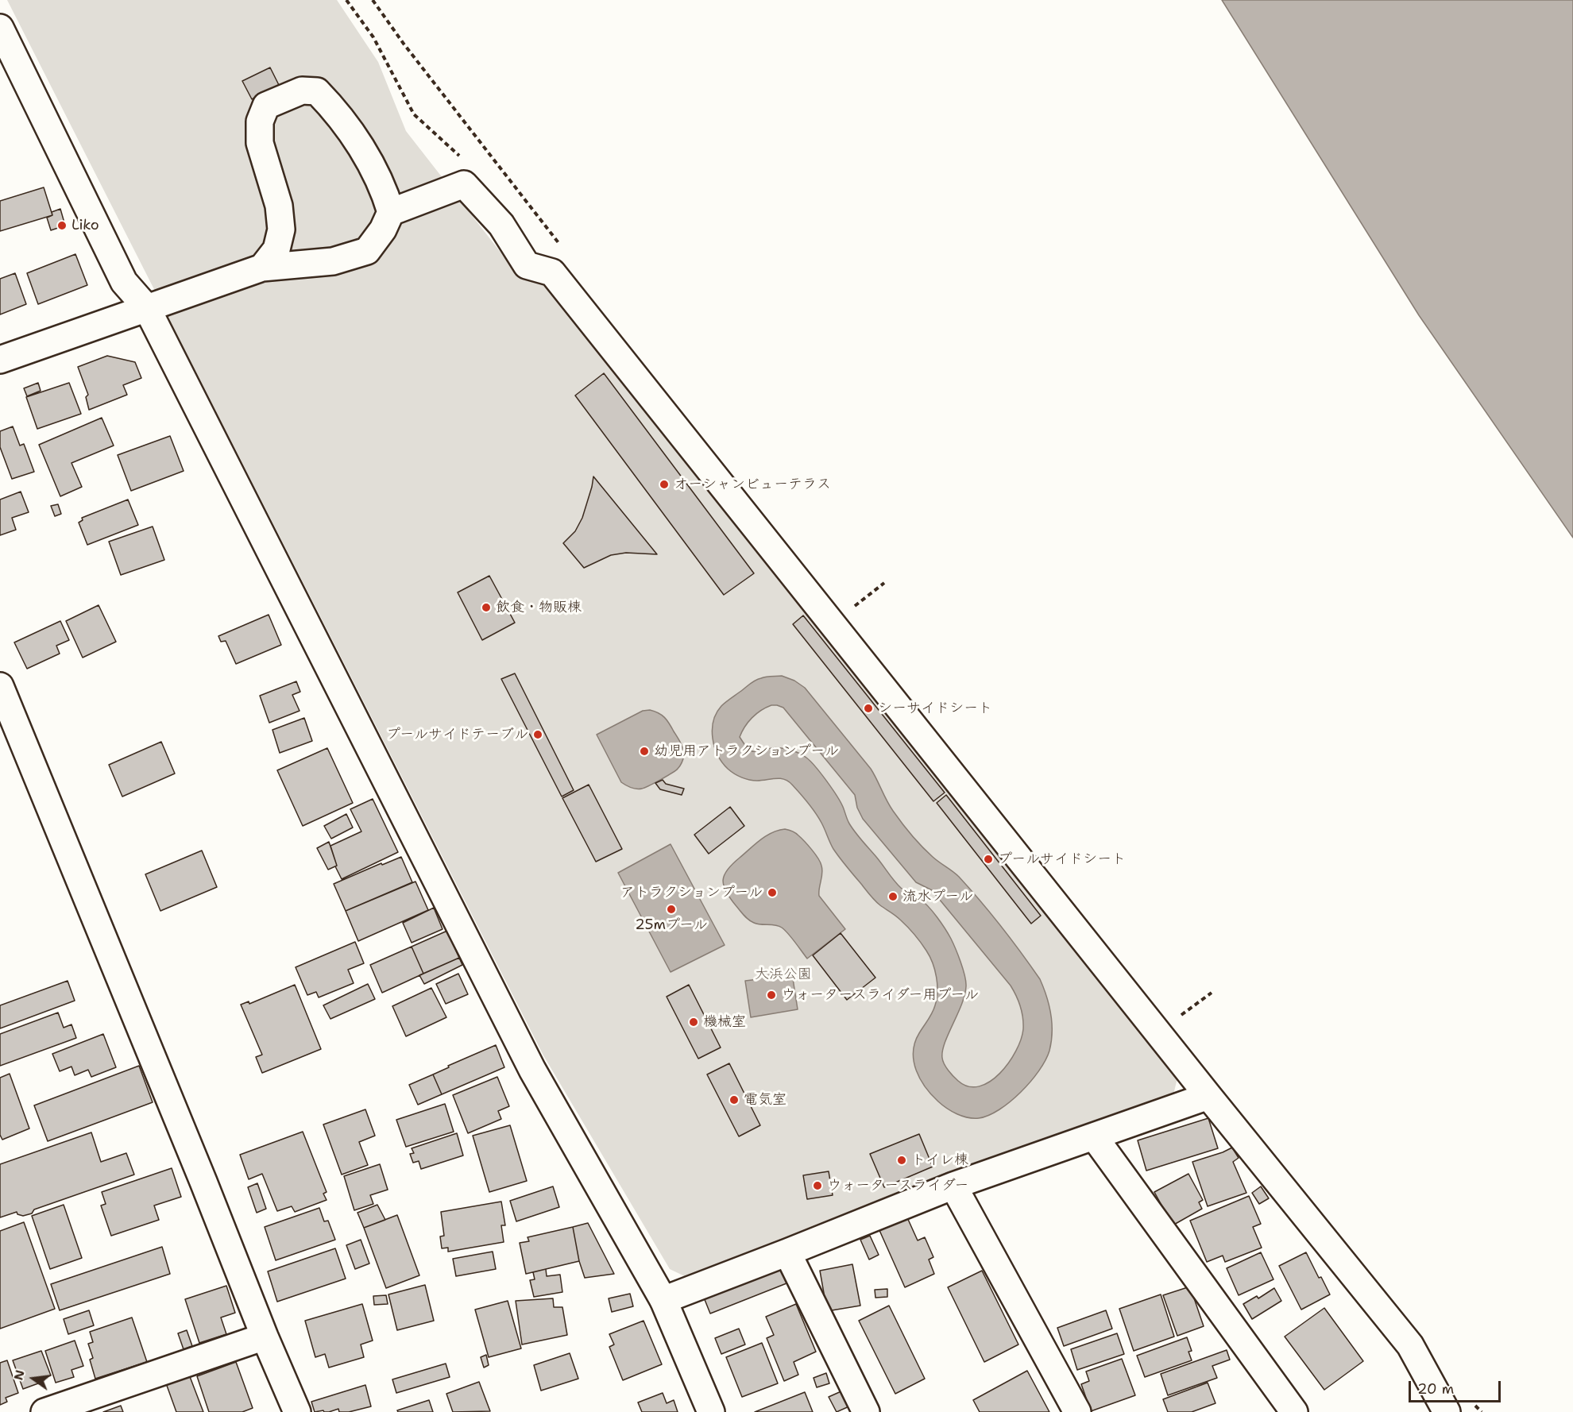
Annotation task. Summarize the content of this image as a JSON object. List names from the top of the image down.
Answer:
{
  "parks": ["大浜公園"],
  "places": [
    "Liko",
    "オーシャンビューテラス",
    "飲食・物販棟",
    "シーサイドシート",
    "プールサイドテーブル",
    "幼児用アトラクションプール",
    "プールサイドシート",
    "アトラクションプール",
    "流水プール",
    "25mプール",
    "ウォータースライダー用プール",
    "機械室",
    "電気室",
    "トイレ棟",
    "ウォータースライダー"
  ],
  "scale_bar": "20 m",
  "north": "left"
}
